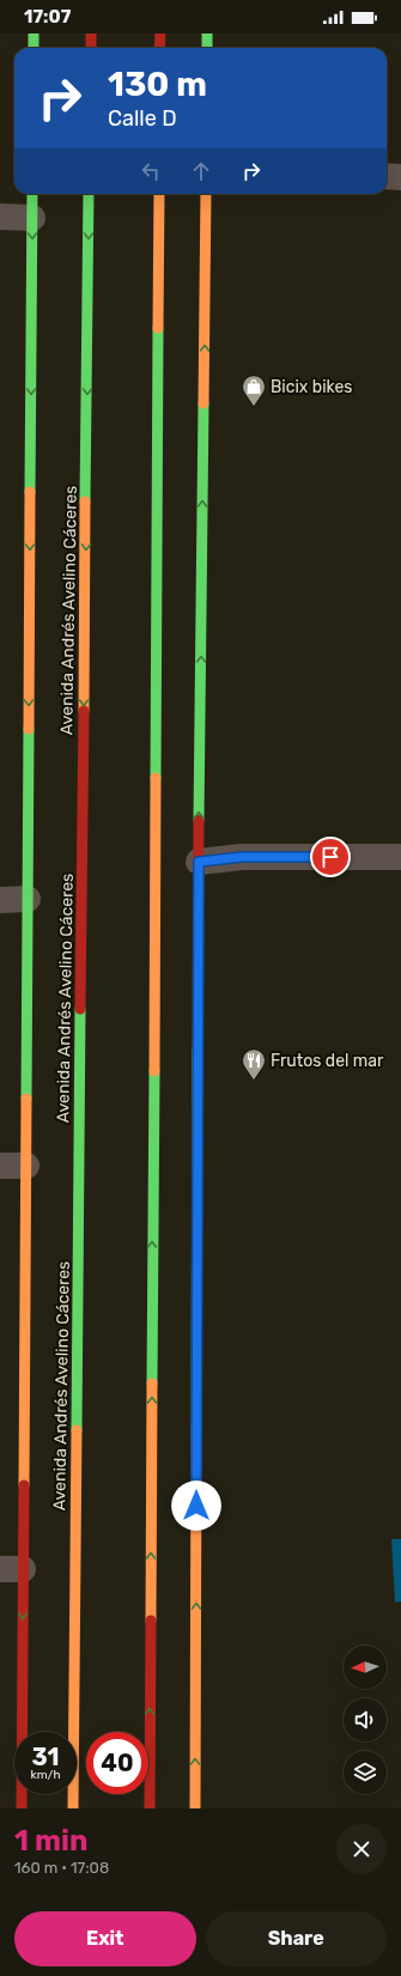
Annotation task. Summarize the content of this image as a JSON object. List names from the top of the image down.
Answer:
{
  "streets": {
    "main road": ["Avenida Andrés Avelino Cáceres"]
  },
  "places": {
    "shop": ["Bicix bikes"],
    "restaurant": ["Frutos del mar"]
  },
  "north": "left",
  "page": {
    "status": "17:07",
    "turn": ["130 m", "Calle D"],
    "speed": "31 km/h",
    "limit": "40",
    "heading": ["1 min", "160 m · 17:08"],
    "buttons": ["Exit", "Share"]
  }
}
